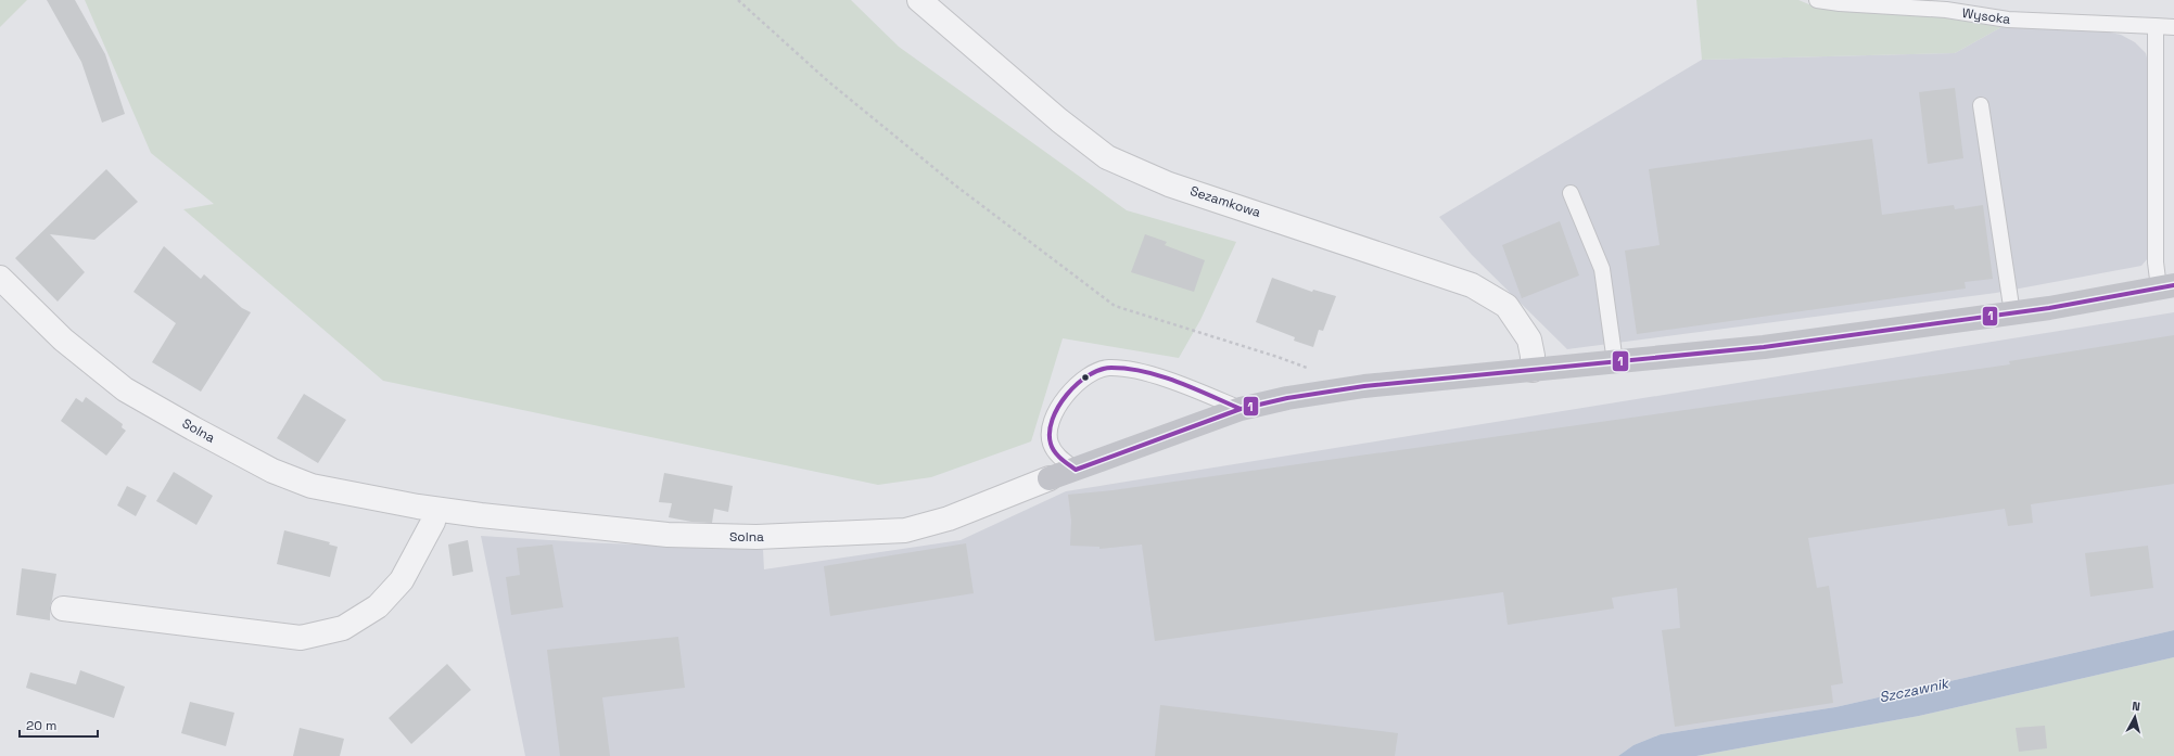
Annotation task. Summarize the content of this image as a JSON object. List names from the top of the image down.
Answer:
{
  "streets": {
    "street": ["Sezamkowa", "Solna"],
    "lane": ["Wysoka"]
  },
  "water": ["Szczawnik"],
  "lines": ["transit line 1"],
  "scale_bar": "20 m",
  "north": "top"
}
